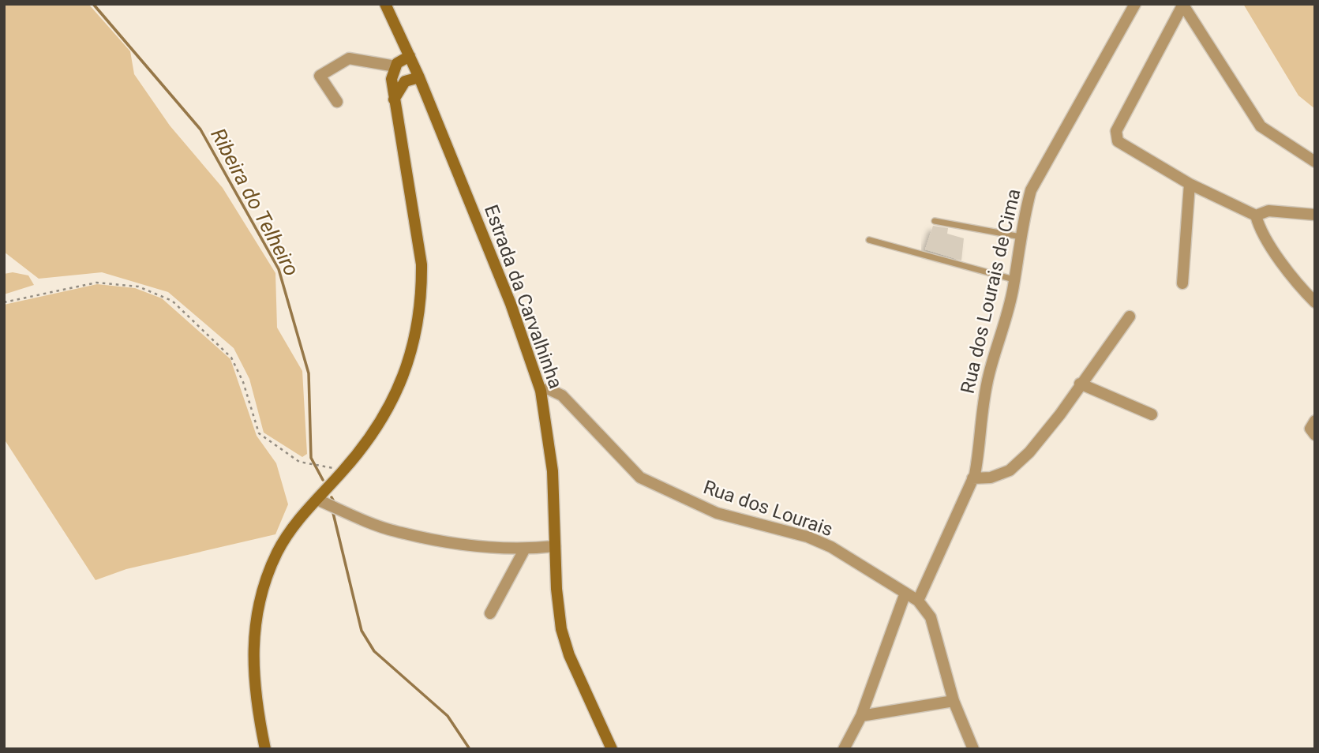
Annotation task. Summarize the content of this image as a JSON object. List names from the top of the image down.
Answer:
{
  "streets": {
    "main road": ["Estrada da Carvalhinha"],
    "street": ["Rua dos Lourais de Cima", "Rua dos Lourais"]
  },
  "crossings": [
    ["Rua dos Lourais de Cima", "Rua dos Lourais"],
    ["Estrada da Carvalhinha", "Rua dos Lourais"]
  ],
  "water": ["Ribeira do Telheiro"]
}
